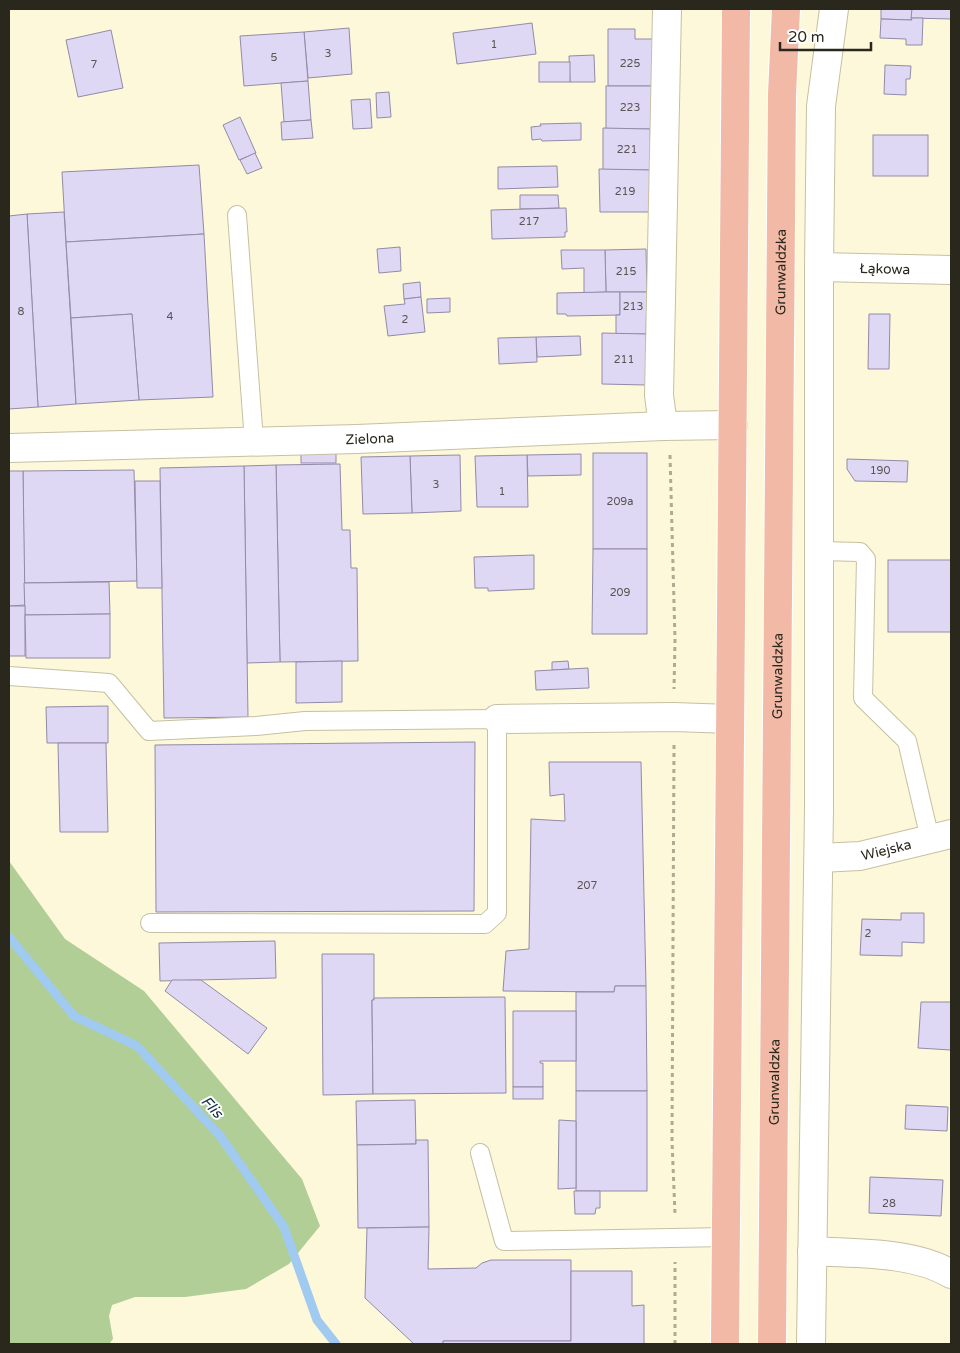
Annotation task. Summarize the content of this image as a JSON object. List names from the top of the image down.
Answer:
{
  "streets": {
    "main road": ["Grunwaldzka"],
    "street": ["Łąkowa", "Zielona", "Wiejska"]
  },
  "water": ["Flis"],
  "house_numbers": [
    "1",
    "3",
    "5",
    "225",
    "7",
    "223",
    "221",
    "219",
    "217",
    "215",
    "213",
    "8",
    "4",
    "2",
    "211",
    "190",
    "3",
    "1",
    "209a",
    "209",
    "207",
    "2",
    "28"
  ],
  "scale_bar": "20 m"
}
